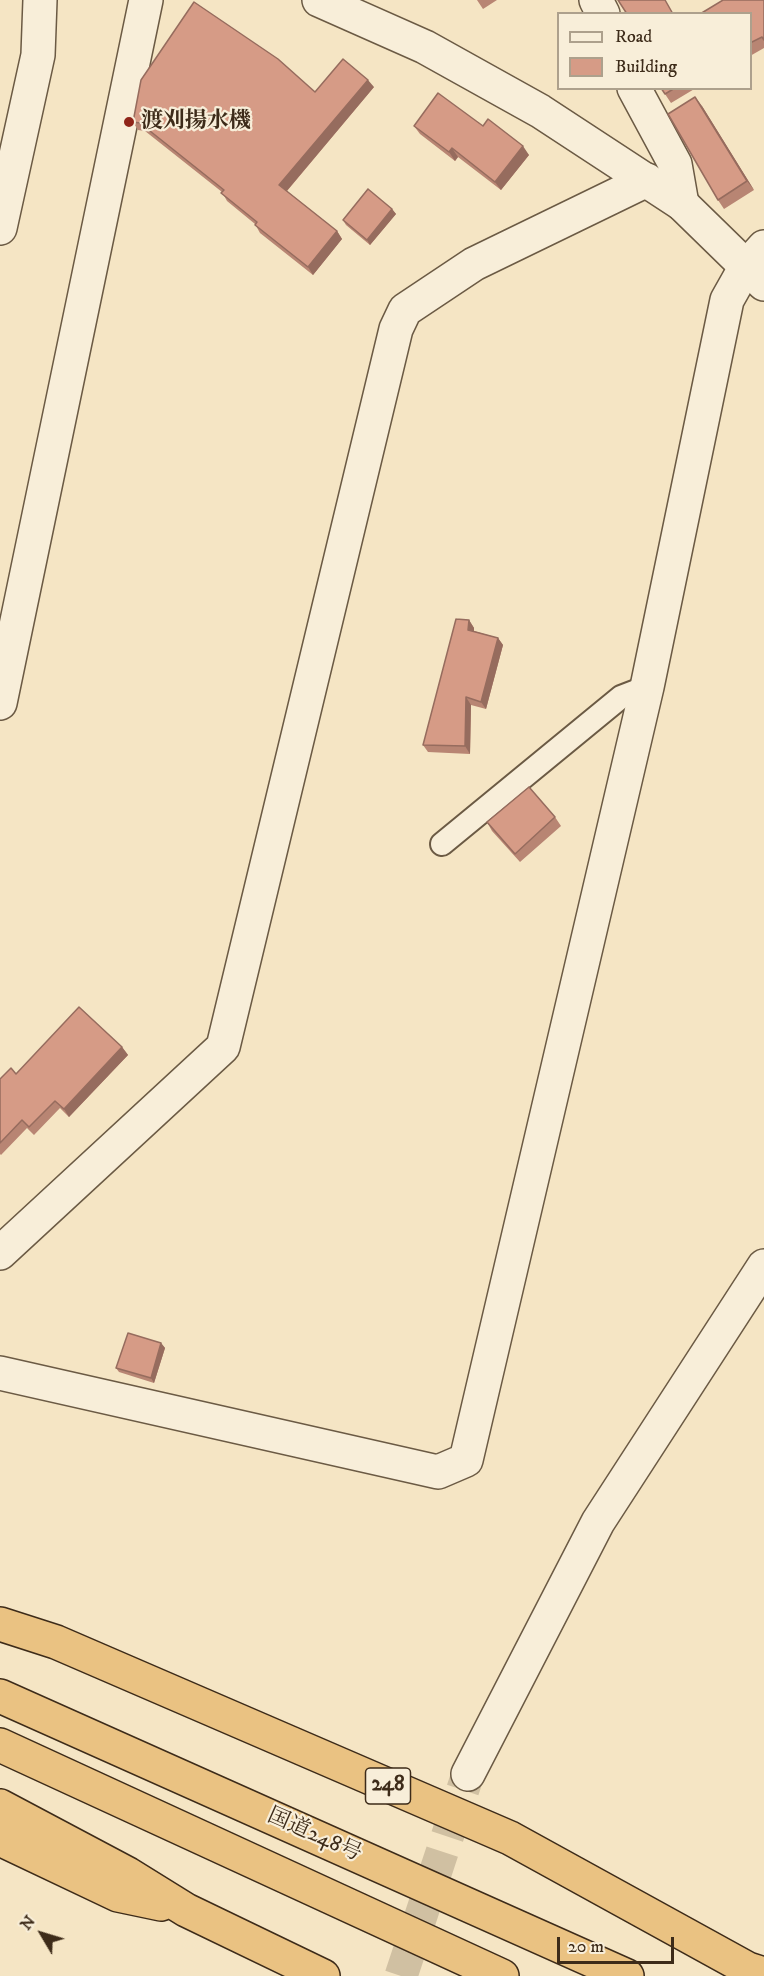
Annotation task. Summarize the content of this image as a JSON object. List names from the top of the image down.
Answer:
{
  "streets": {
    "highway": ["248", "国道248号"]
  },
  "places": ["渡刈揚水機"],
  "legend": ["Road", "Building"],
  "scale_bar": "20 m",
  "north": "top left"
}
